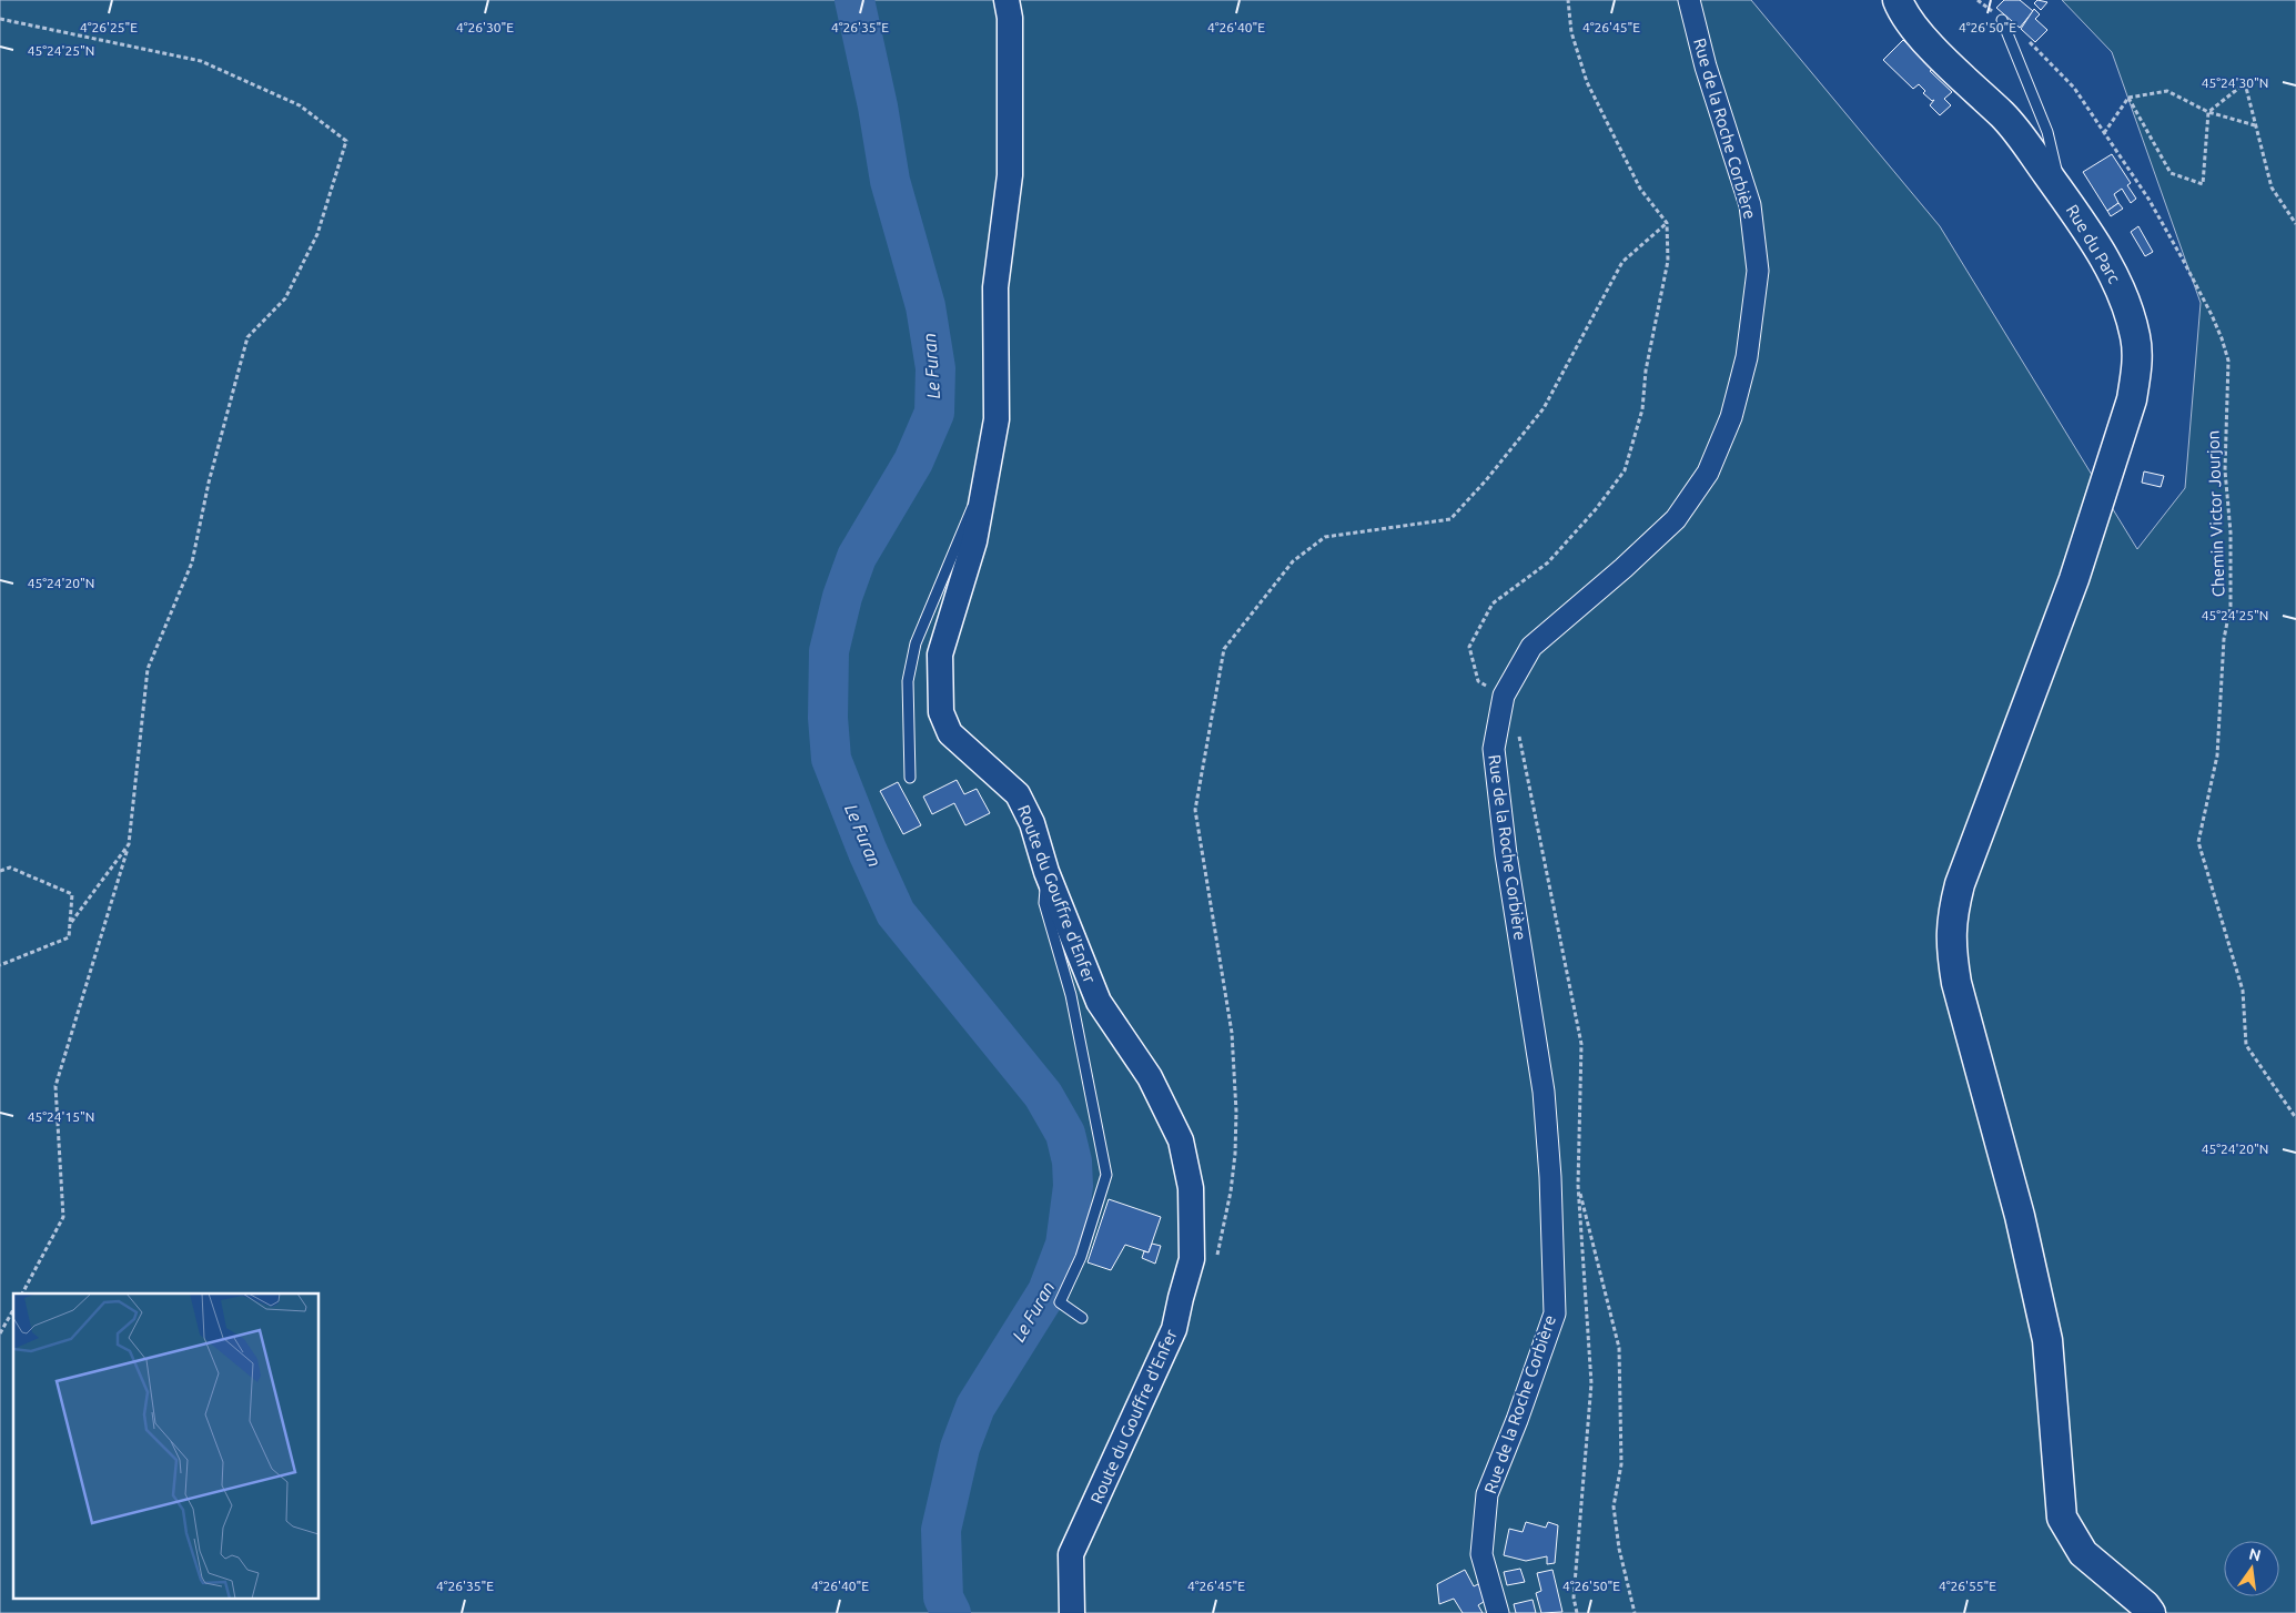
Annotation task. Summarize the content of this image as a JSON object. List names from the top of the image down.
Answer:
{
  "streets": {
    "main road": ["Rue du Parc"],
    "street": ["Rue de la Roche Corbière", "Route du Gouffre d'Enfer"],
    "path": ["Chemin Victor Jourjon"]
  },
  "water": ["Le Furan"],
  "north": "top",
  "coordinates": [
    "4°26'25\"E",
    "4°26'30\"E",
    "4°26'35\"E",
    "4°26'40\"E",
    "4°26'45\"E",
    "4°26'50\"E",
    "45°24'25\"N",
    "45°24'30\"N",
    "45°24'20\"N",
    "45°24'15\"N",
    "4°26'55\"E"
  ]
}
